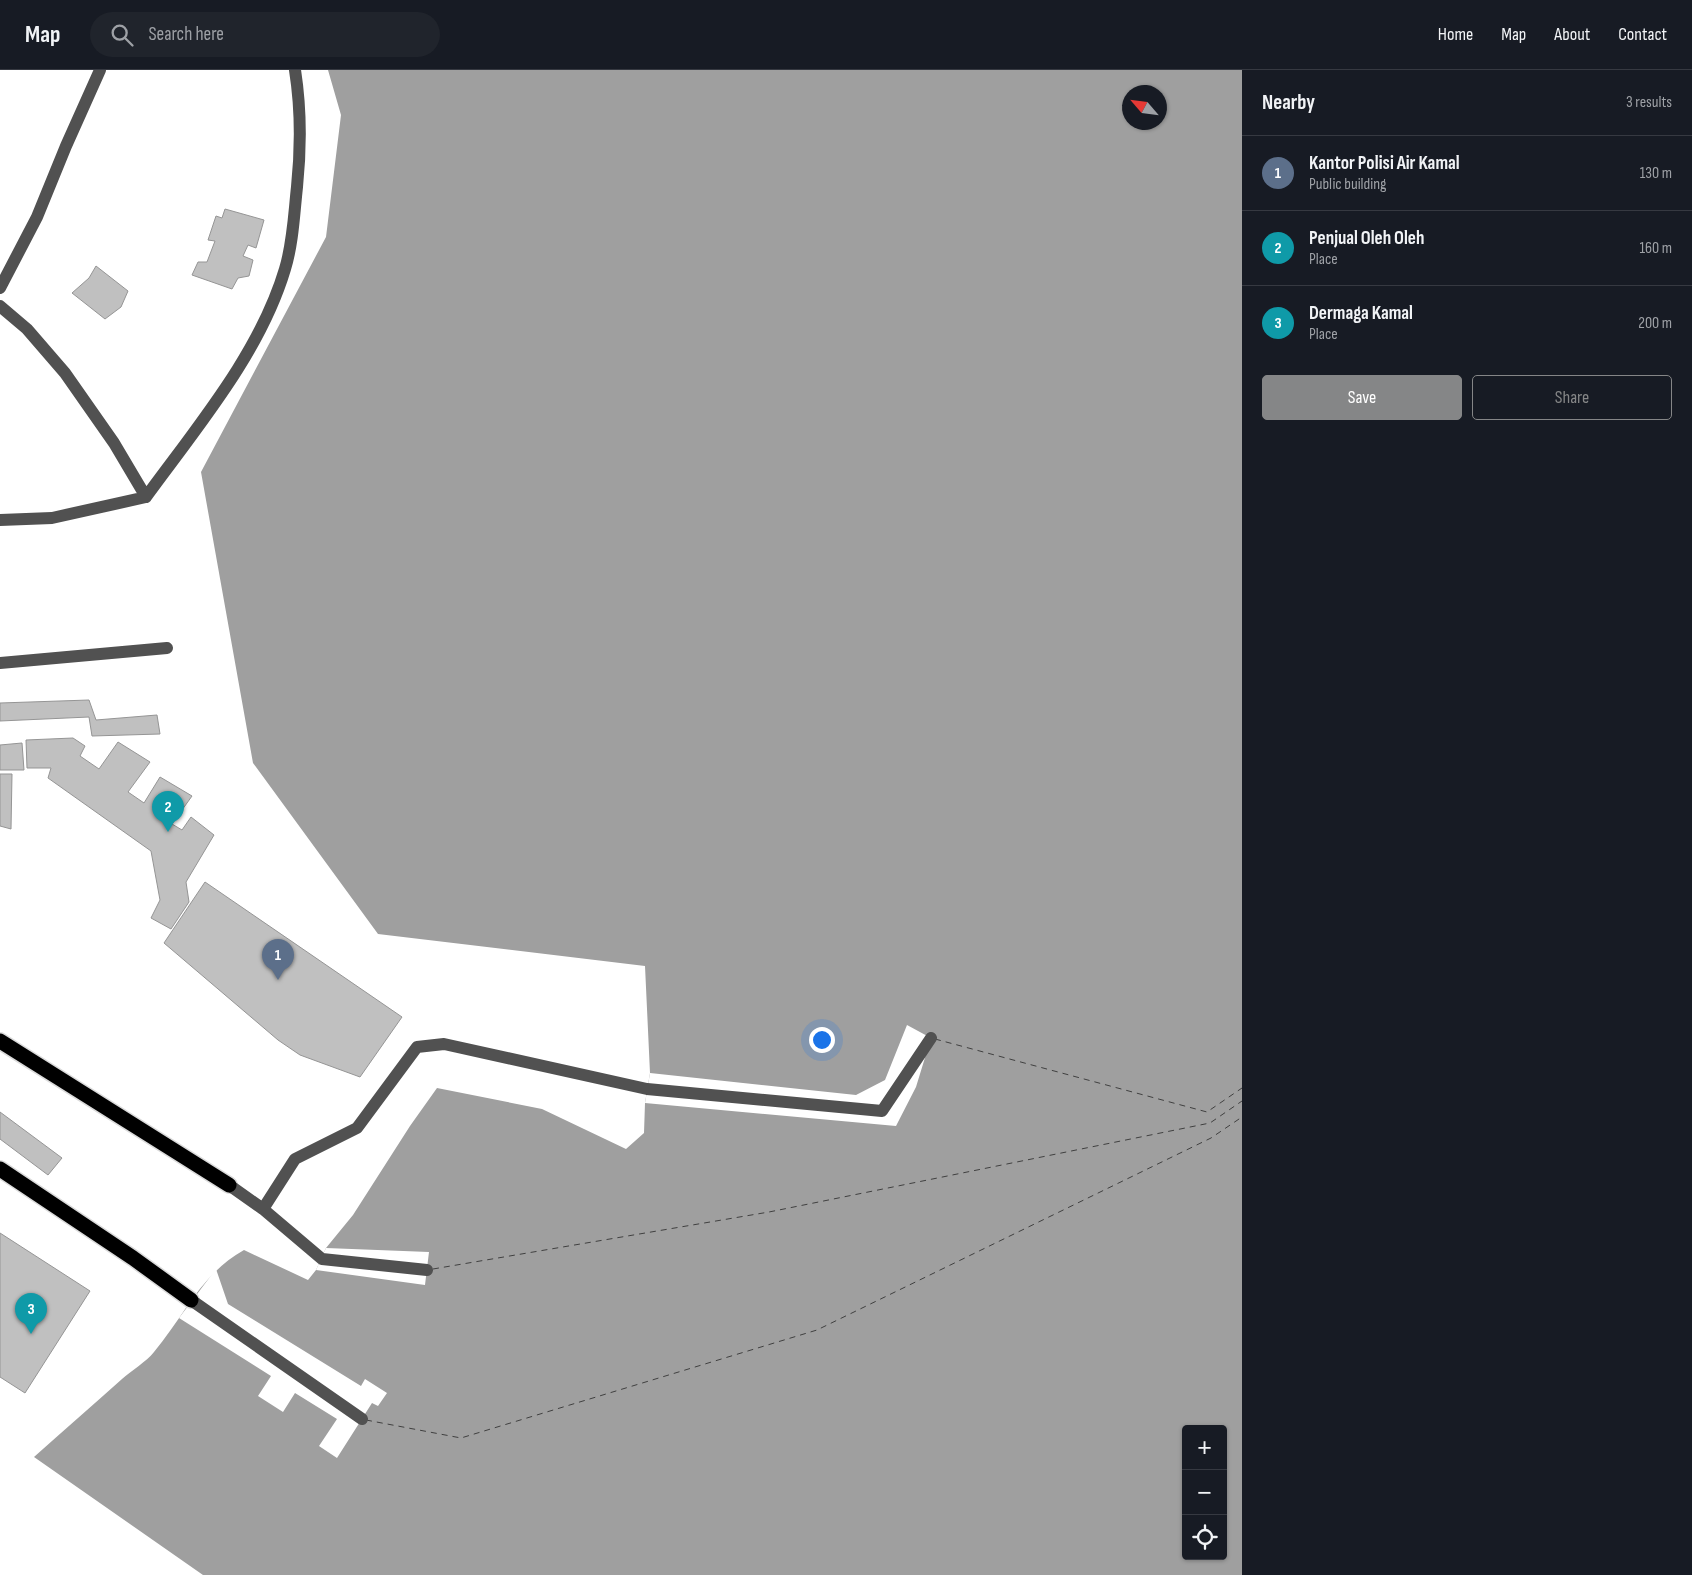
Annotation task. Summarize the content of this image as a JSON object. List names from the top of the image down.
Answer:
{
  "north": "top left",
  "page": {
    "header": "Map",
    "search": "Search here",
    "nav": [
      "Home",
      "Map",
      "About",
      "Contact"
    ],
    "heading": ["Nearby", "3 results"],
    "list": [
      {
        "mark": "1",
        "name": "Kantor Polisi Air Kamal",
        "note": "Public building",
        "value": "130 m"
      },
      {
        "mark": "2",
        "name": "Penjual Oleh Oleh",
        "note": "Place",
        "value": "160 m"
      },
      {
        "mark": "3",
        "name": "Dermaga Kamal",
        "note": "Place",
        "value": "200 m"
      }
    ],
    "buttons": ["Save", "Share"],
    "pins": ["2", "1", "3"],
    "map_buttons": ["+", "−"]
  }
}
